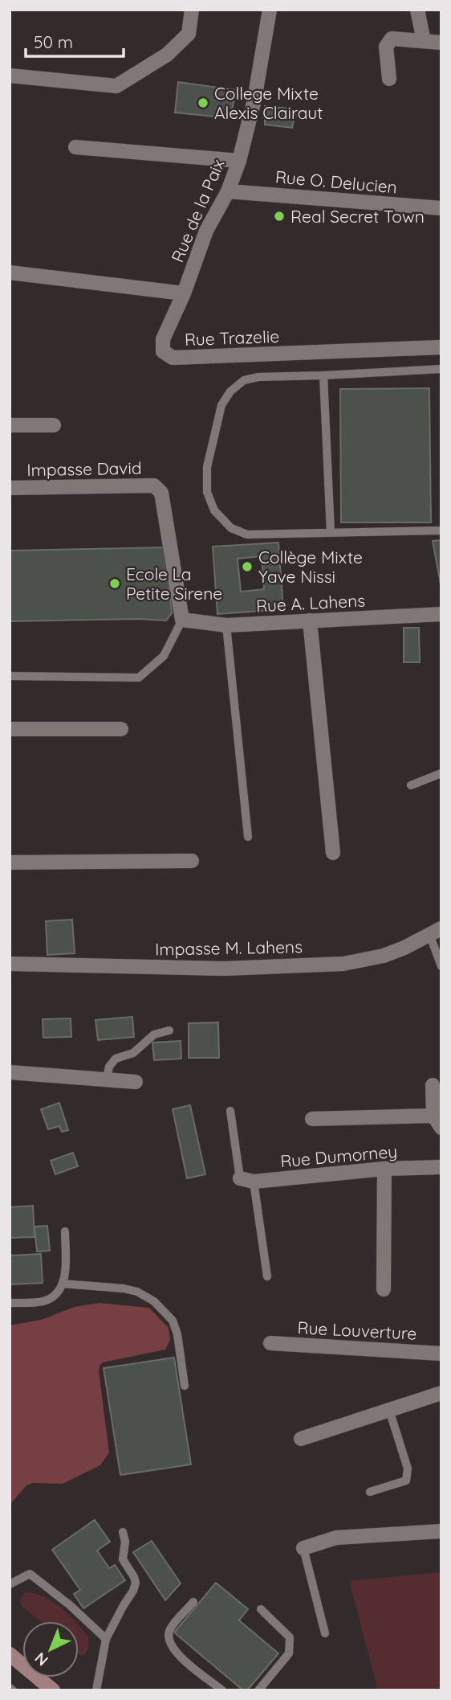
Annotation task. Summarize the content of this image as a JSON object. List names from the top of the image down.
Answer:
{
  "streets": {
    "street": [
      "Rue O. Delucien",
      "Rue de la Paix",
      "Rue Trazelie",
      "Impasse David",
      "Rue A. Lahens",
      "Impasse M. Lahens",
      "Rue Dumorney",
      "Rue Louverture"
    ]
  },
  "crossings": [
    ["Rue O. Delucien", "Rue de la Paix"],
    ["Rue de la Paix", "Rue Trazelie"],
    ["Impasse David", "Rue A. Lahens"]
  ],
  "places": [
    "College Mixte Alexis Clairaut",
    "Real Secret Town",
    "Collège Mixte Yave Nissi",
    "Ecole La Petite Sirene"
  ],
  "scale_bar": "50 m",
  "north": "bottom left"
}
